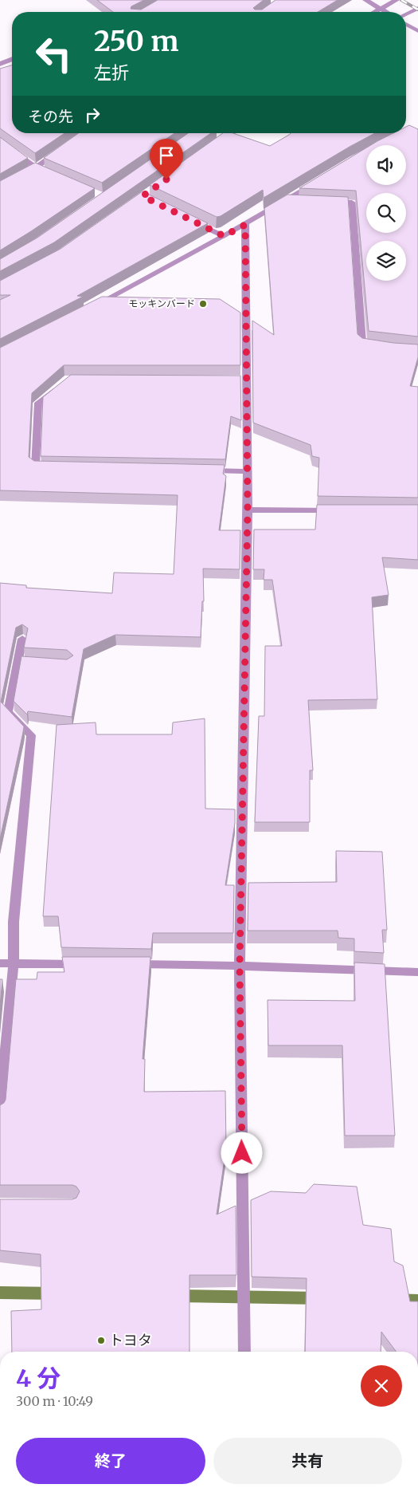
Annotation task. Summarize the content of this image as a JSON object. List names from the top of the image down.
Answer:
{
  "places": ["モッキンバード", "トヨタ"],
  "page": {
    "turn": ["250 m", "左折"],
    "then": "その先",
    "heading": ["4 分", "300 m · 10:49"],
    "buttons": ["終了", "共有"]
  }
}
